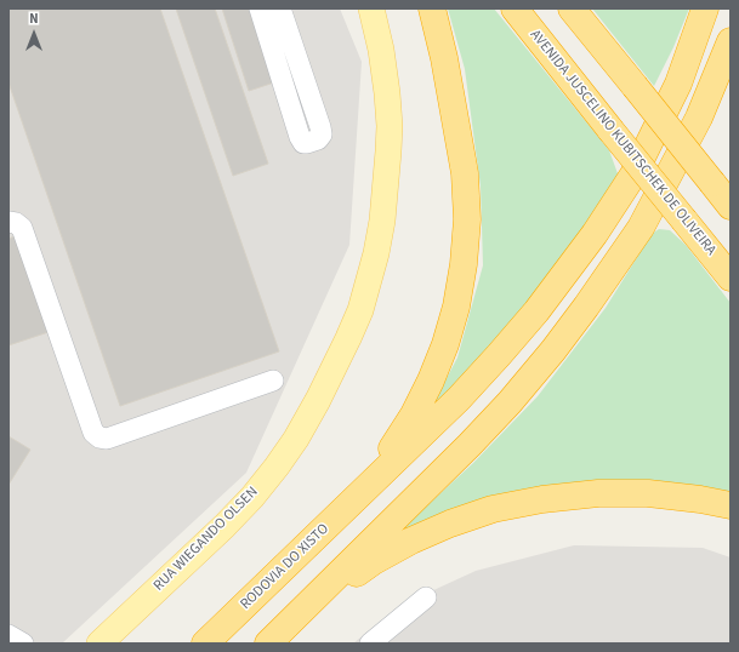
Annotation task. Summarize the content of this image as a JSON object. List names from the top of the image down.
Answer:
{
  "streets": {
    "highway": ["AVENIDA JUSCELINO KUBITSCHEK DE OLIVEIRA", "RODOVIA DO XISTO"],
    "main road": ["RUA WIEGANDO OLSEN"]
  },
  "north": "top"
}
